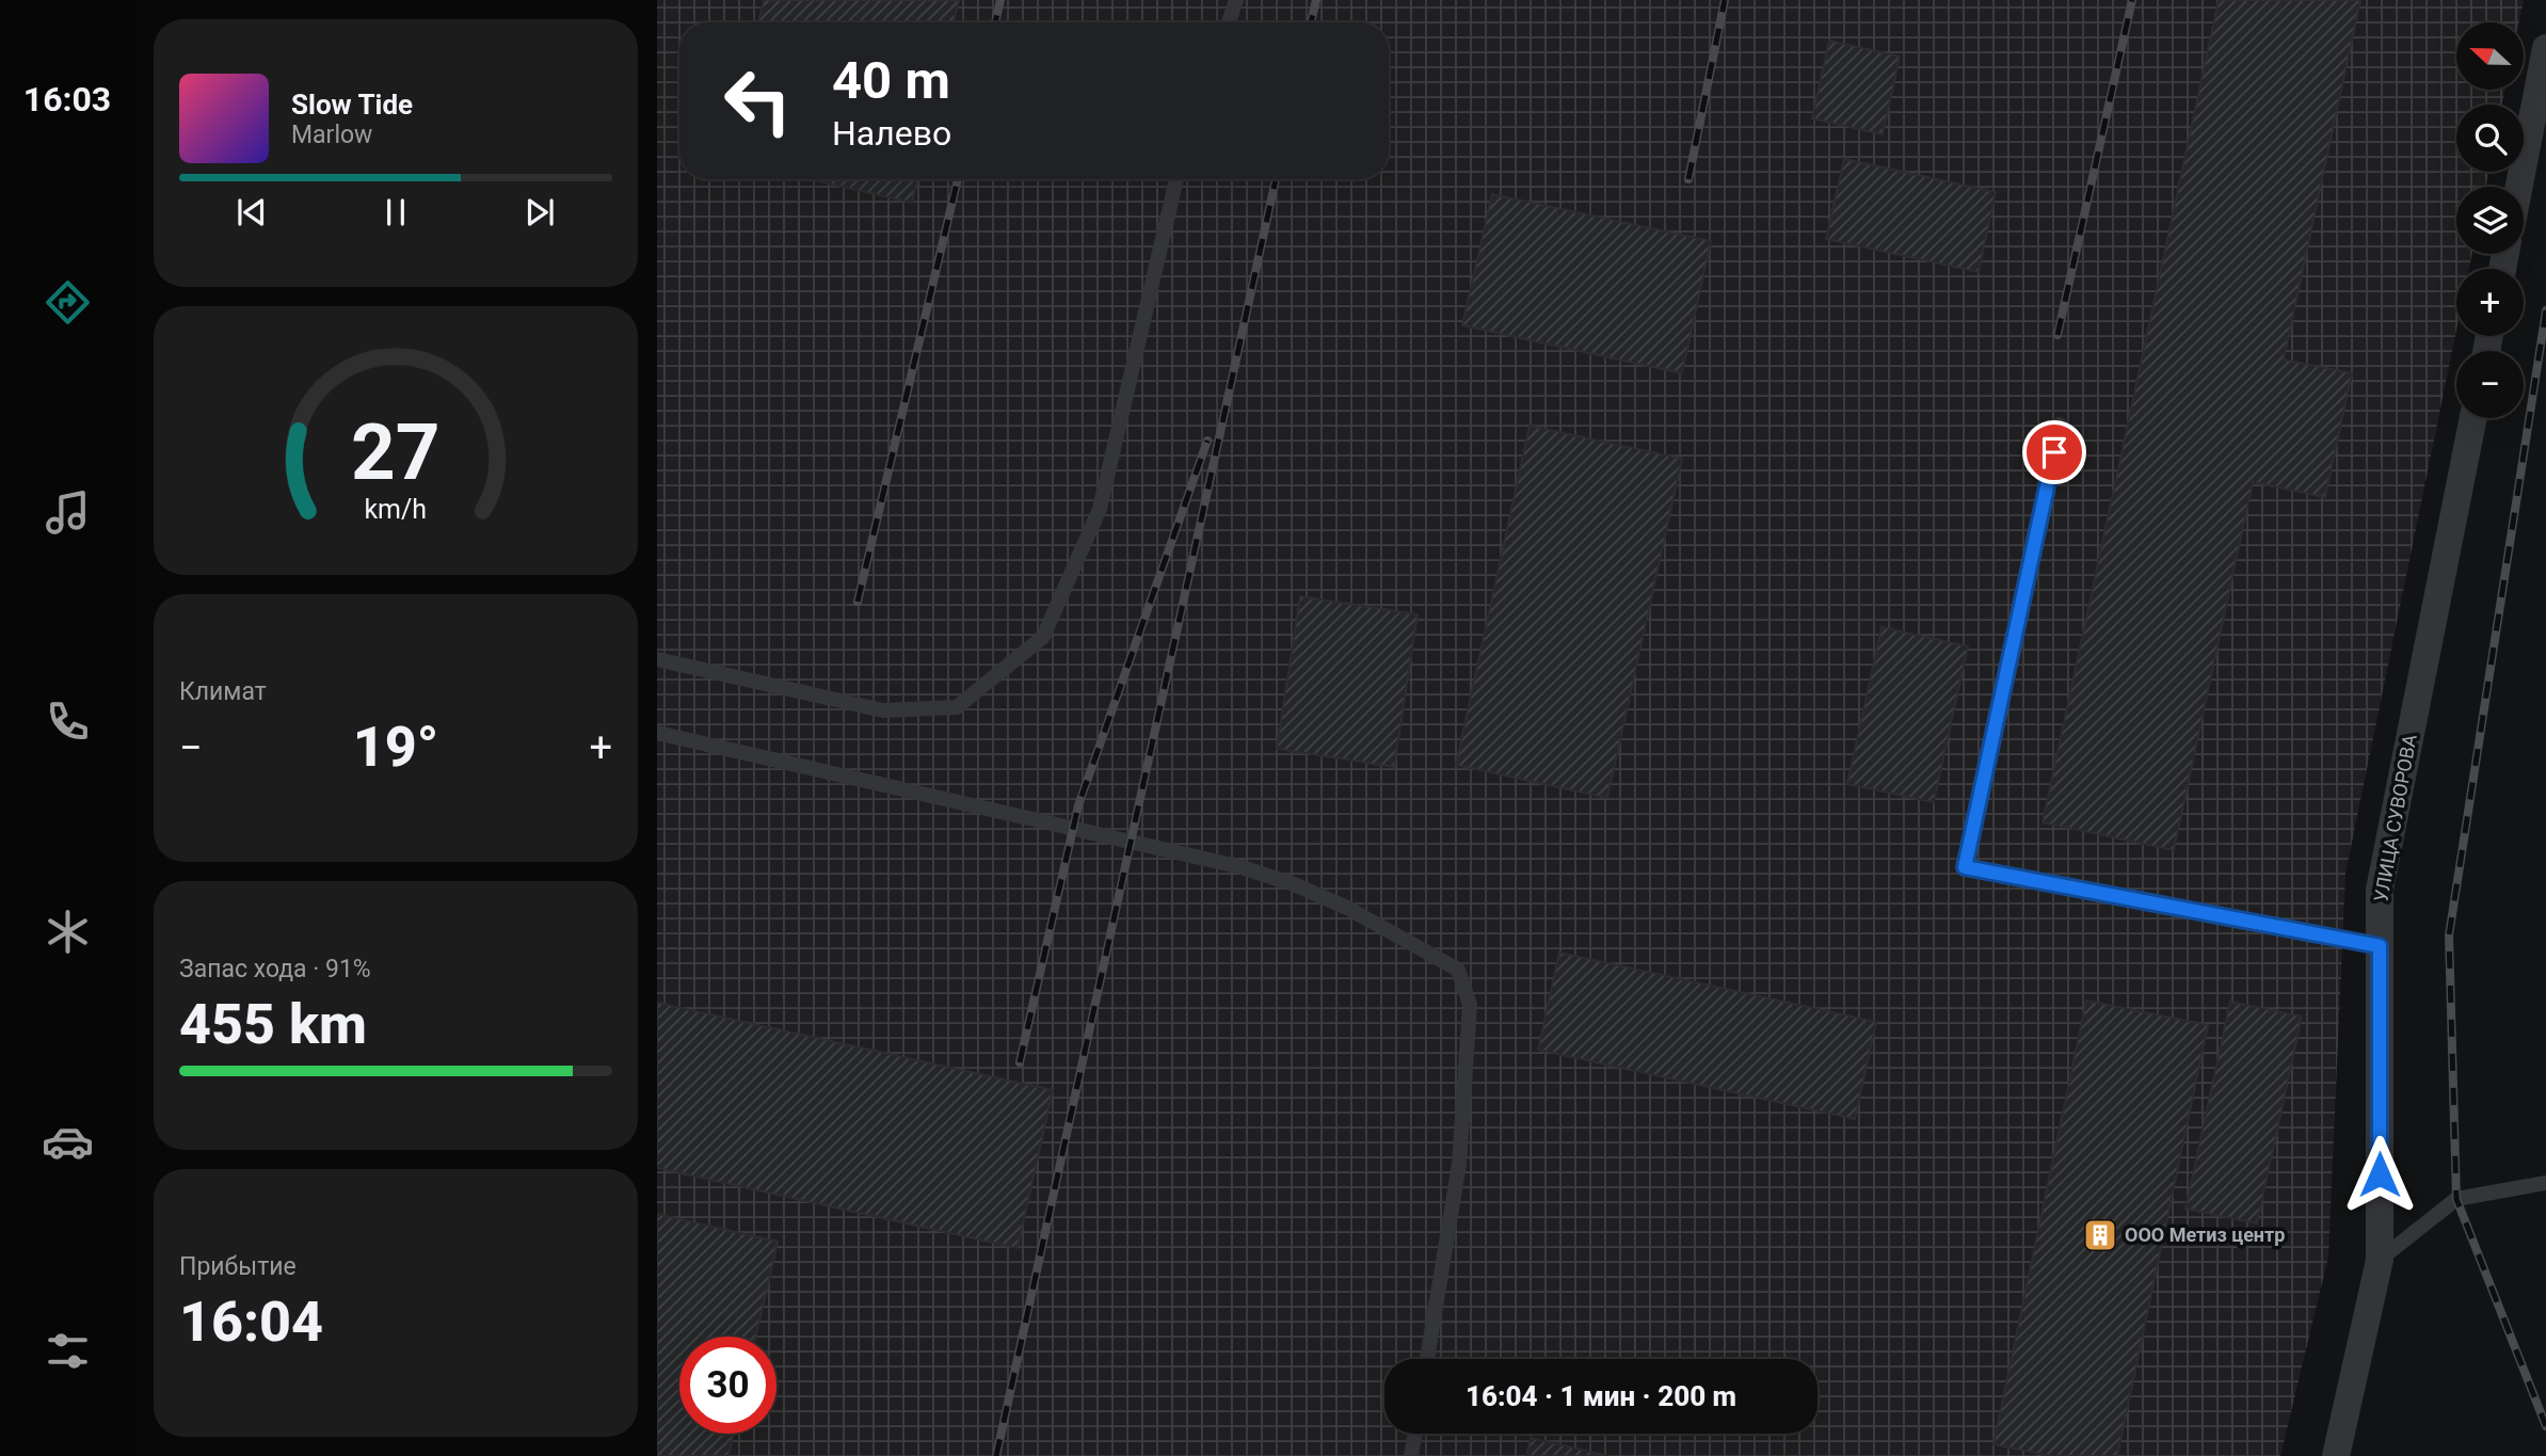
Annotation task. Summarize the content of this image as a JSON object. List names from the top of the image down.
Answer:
{
  "streets": {
    "street": ["УЛИЦА СУВОРОВА"]
  },
  "places": {
    "building": ["ООО Метиз центр"]
  },
  "north": "left",
  "page": {
    "tabs": "16:03",
    "map_buttons": ["+", "−"],
    "turn": ["40 m", "Налево"],
    "song": ["Slow Tide", "Marlow"],
    "tile": [
      "Климат",
      ["Запас хода · 91%", "455 km"],
      ["Прибытие", "16:04"]
    ],
    "heat": ["−", "19°", "+"],
    "limit": "30",
    "trip": "16:04 · 1 мин · 200 m",
    "gauge": ["27", "km/h"]
  }
}
